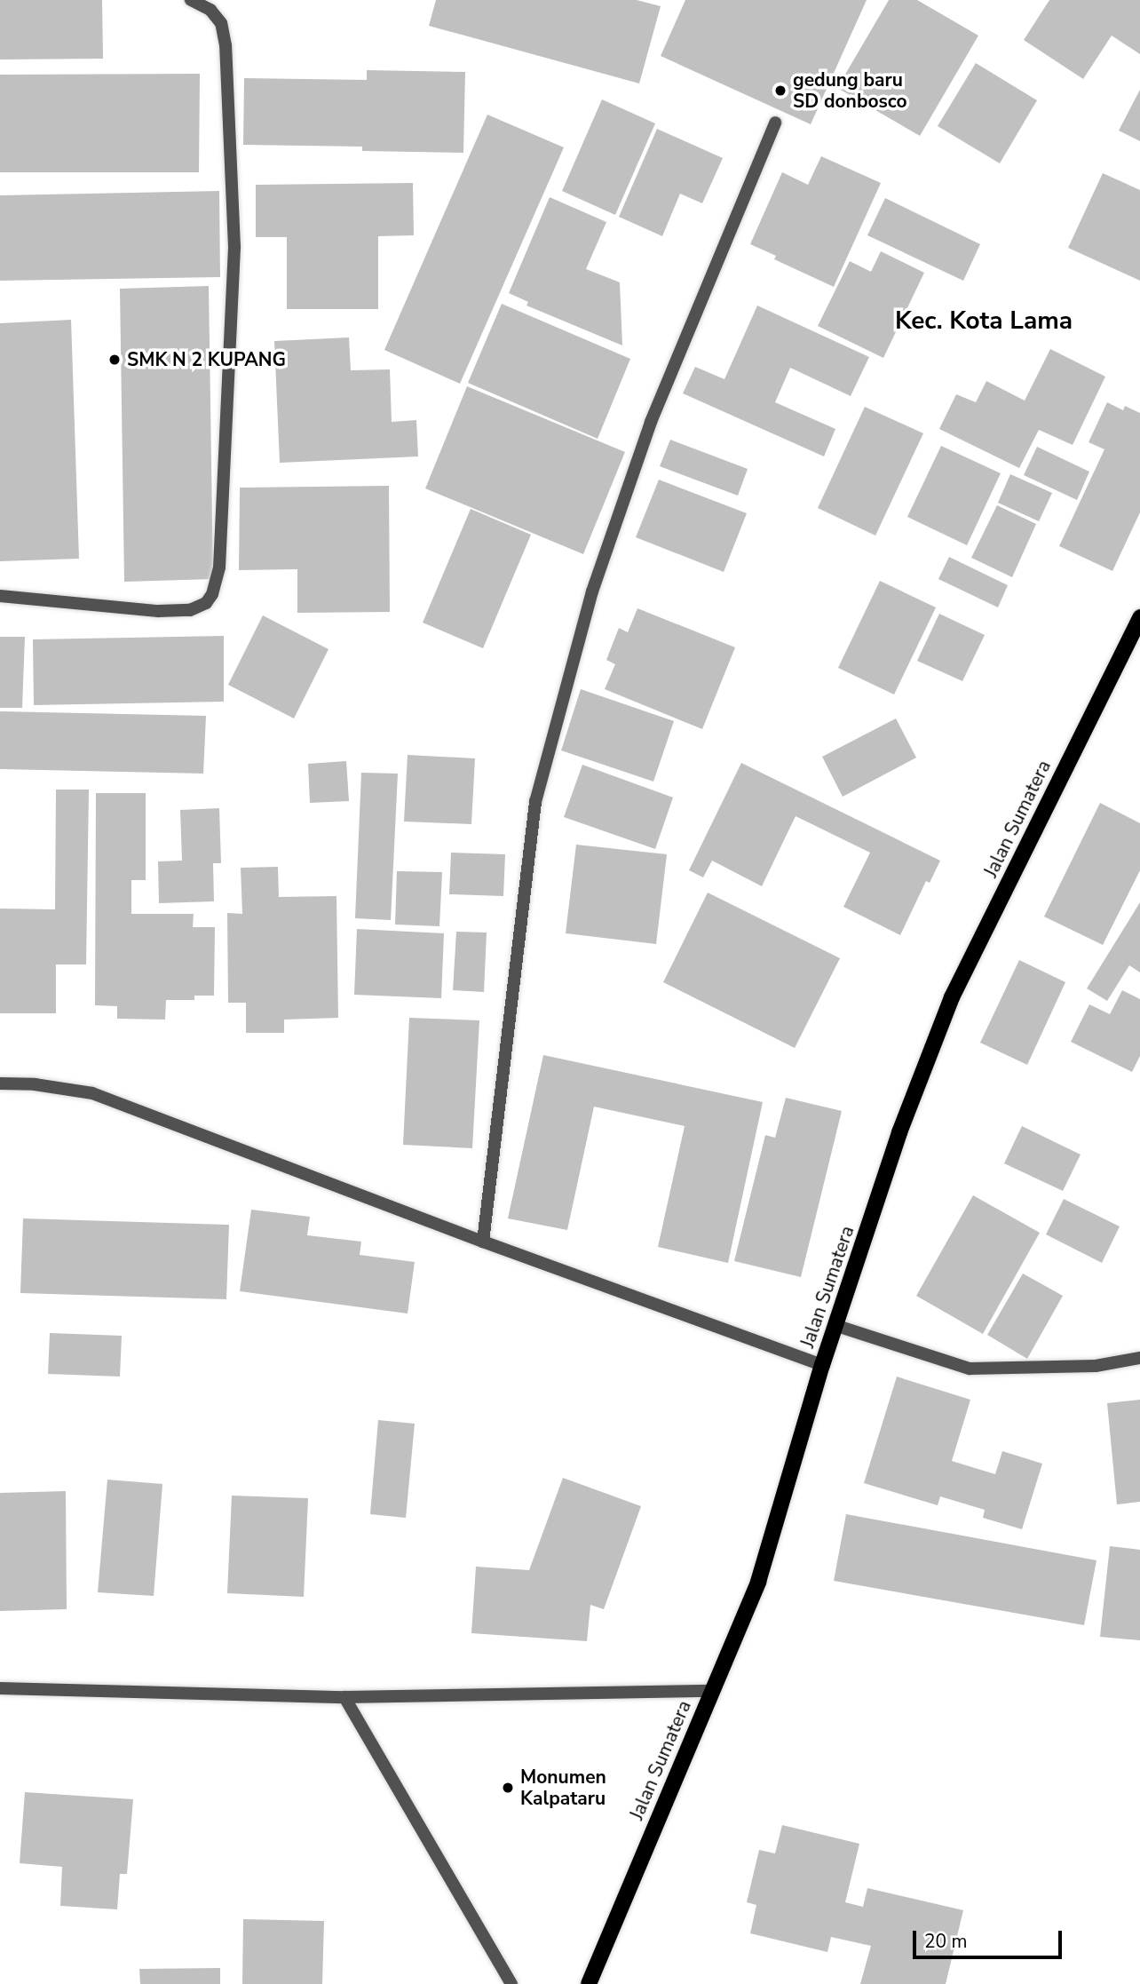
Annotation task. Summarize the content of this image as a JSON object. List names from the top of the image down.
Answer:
{
  "streets": {
    "main road": ["Jalan Sumatera"]
  },
  "districts": ["Kec. Kota Lama"],
  "places": ["gedung baru SD donbosco", "SMK N 2 KUPANG", "Monumen Kalpataru"],
  "scale_bar": "20 m"
}
